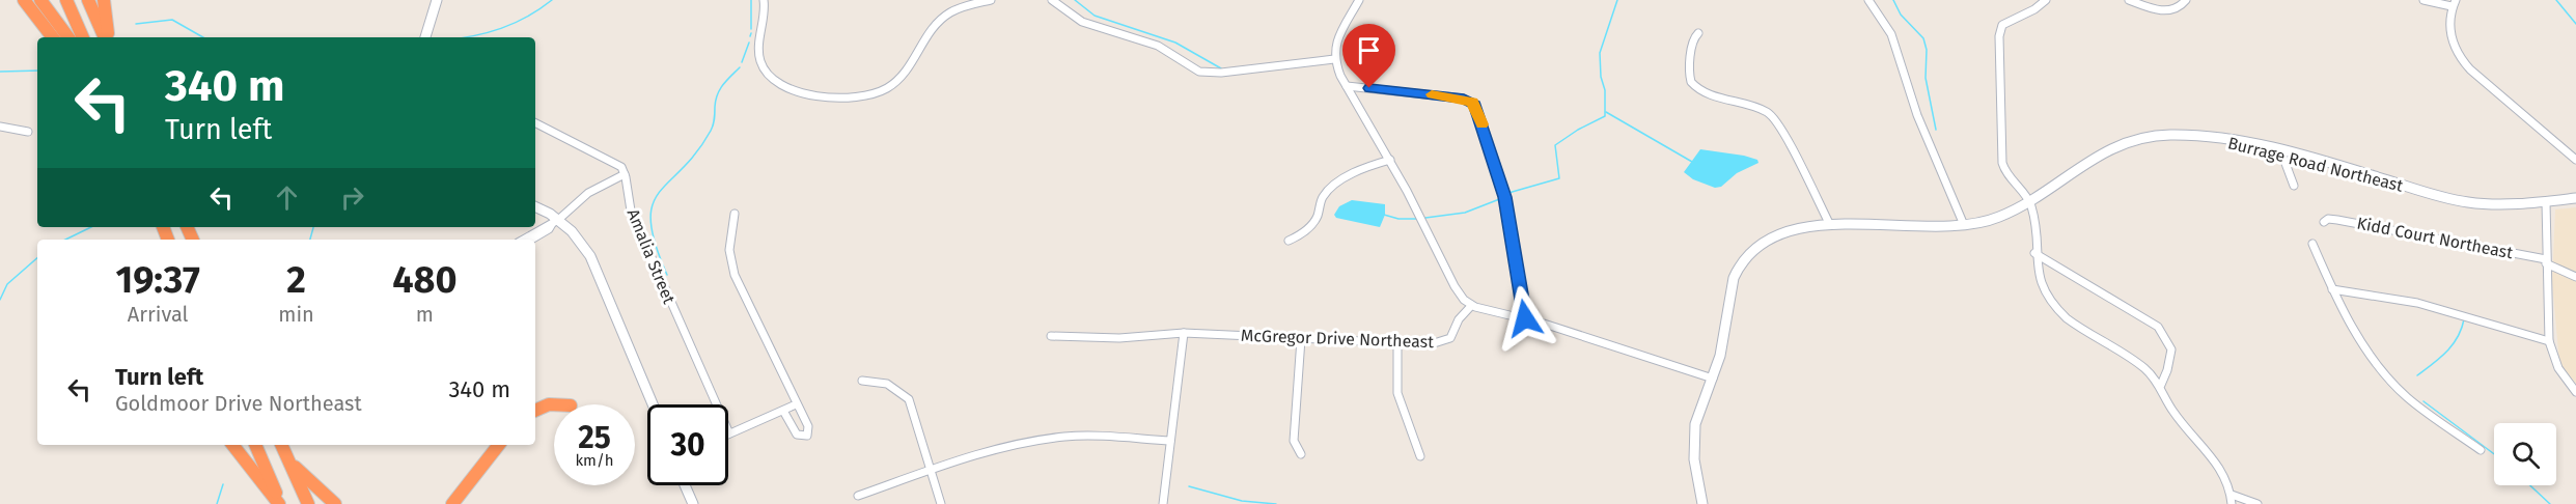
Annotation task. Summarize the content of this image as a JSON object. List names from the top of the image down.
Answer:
{
  "streets": {
    "street": [
      "Burrage Road Northeast",
      "Kidd Court Northeast",
      "Amalia Street",
      "McGregor Drive Northeast"
    ]
  },
  "page": {
    "turn": ["340 m", "Turn left"],
    "eta": [
      "19:37",
      "Arrival",
      "2",
      "min",
      "480",
      "m"
    ],
    "list": [
      {
        "name": "Turn left",
        "note": "Goldmoor Drive Northeast",
        "value": "340 m"
      }
    ],
    "speed": "25 km/h",
    "limit": "30"
  }
}
